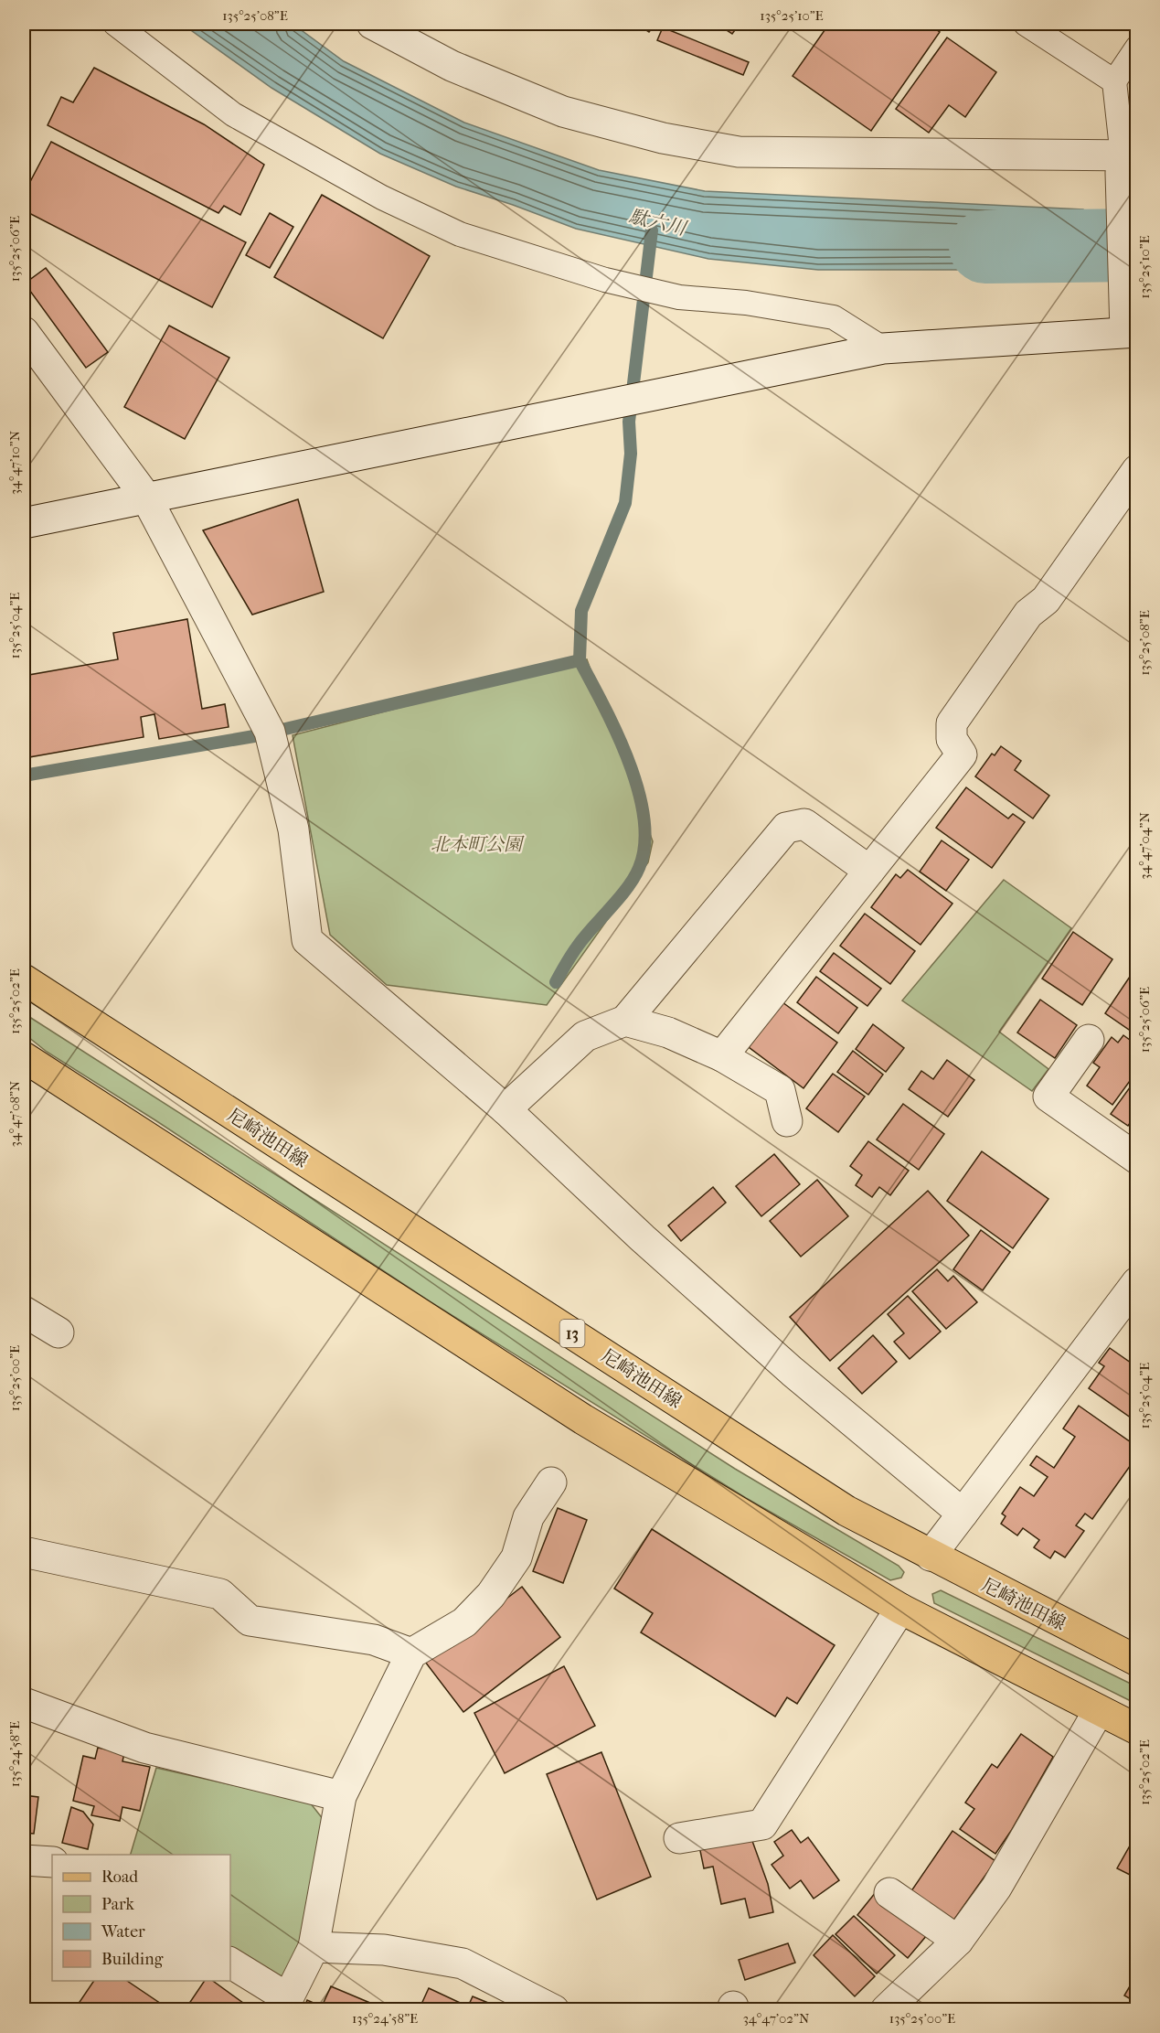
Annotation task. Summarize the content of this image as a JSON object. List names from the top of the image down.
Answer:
{
  "streets": {
    "main road": ["尼崎池田線", "13"]
  },
  "water": ["駄六川"],
  "parks": ["北本町公園"],
  "legend": [
    "Road",
    "Park",
    "Water",
    "Building"
  ],
  "coordinates": [
    "135°25'08\"E",
    "135°25'10\"E",
    "135°25'06\"E",
    "34°47'10\"N",
    "135°25'04\"E",
    "34°47'04\"N",
    "135°25'02\"E",
    "34°47'08\"N",
    "135°25'00\"E",
    "135°24'58\"E",
    "34°47'02\"N"
  ]
}
